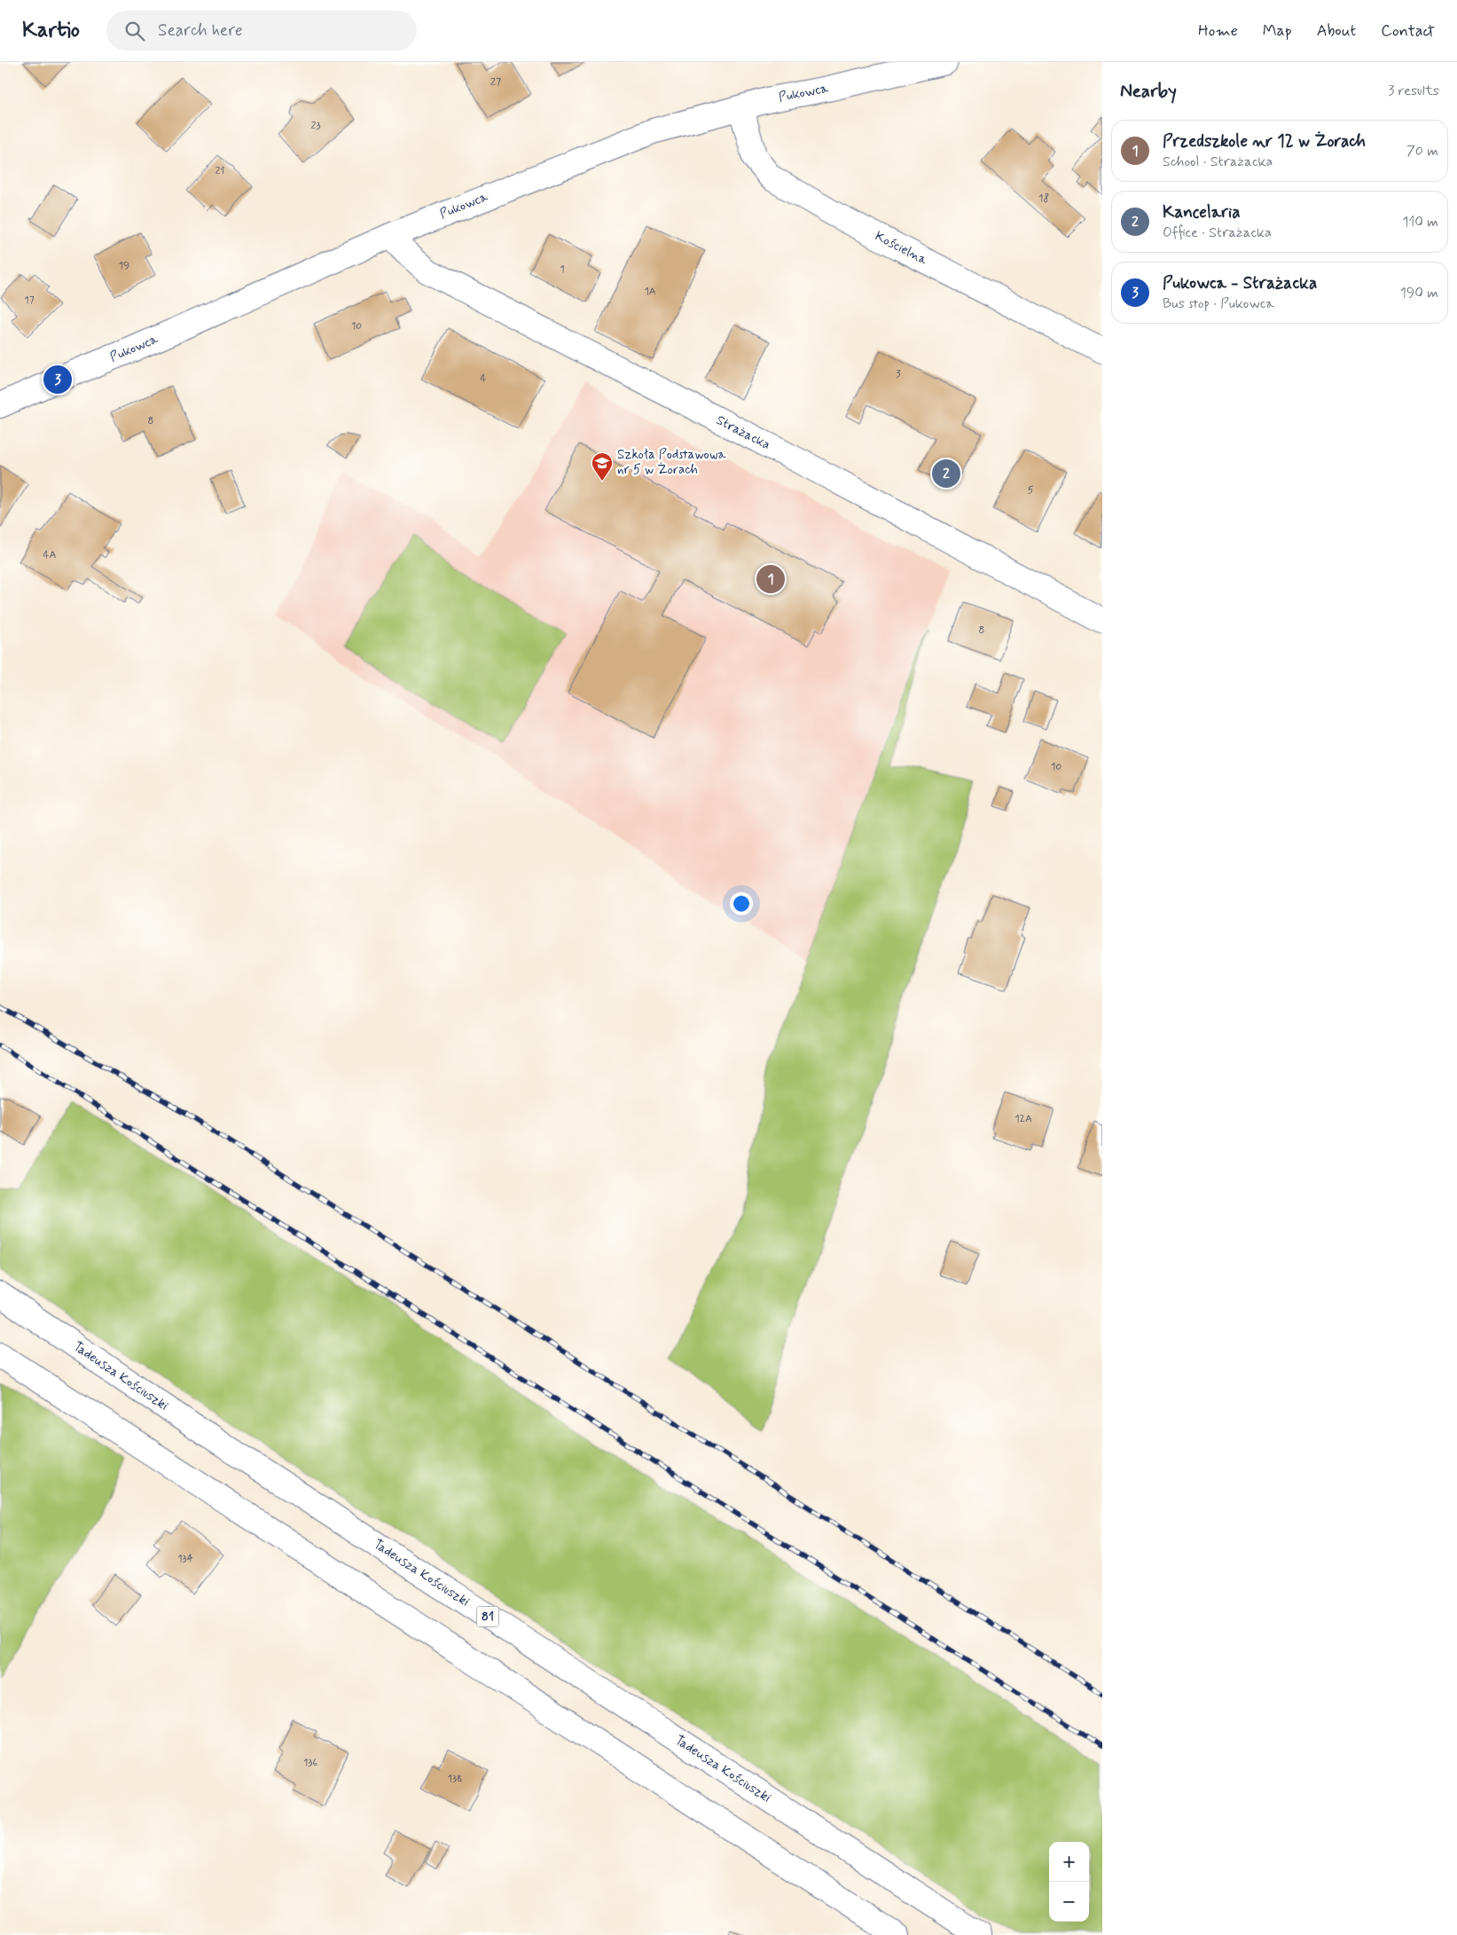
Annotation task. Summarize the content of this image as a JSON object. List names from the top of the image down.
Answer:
{
  "streets": {
    "street": [
      "Pukowca",
      "Kościelna",
      "Strażacka",
      "Tadeusza Kościuszki",
      "81"
    ]
  },
  "crossings": [
    ["Pukowca", "Kościelna"],
    ["Pukowca", "Strażacka"]
  ],
  "places": {
    "school or university": ["Szkoła Podstawowa nr 5 w Żorach"]
  },
  "house_numbers": [
    "27",
    "23",
    "21",
    "18",
    "19",
    "1",
    "1A",
    "17",
    "10",
    "3",
    "4",
    "8",
    "5",
    "4A",
    "8",
    "10",
    "12A",
    "134",
    "136",
    "138"
  ],
  "page": {
    "header": "Kartio",
    "search": "Search here",
    "nav": [
      "Home",
      "Map",
      "About",
      "Contact"
    ],
    "heading": ["Nearby", "3 results"],
    "list": [
      {
        "mark": "1",
        "name": "Przedszkole nr 12 w Żorach",
        "note": "School · Strażacka",
        "value": "70 m"
      },
      {
        "mark": "2",
        "name": "Kancelaria",
        "note": "Office · Strażacka",
        "value": "110 m"
      },
      {
        "mark": "3",
        "name": "Pukowca - Strażacka",
        "note": "Bus stop · Pukowca",
        "value": "190 m"
      }
    ],
    "pins": ["3", "2", "1"],
    "map_buttons": ["+", "−"]
  }
}
